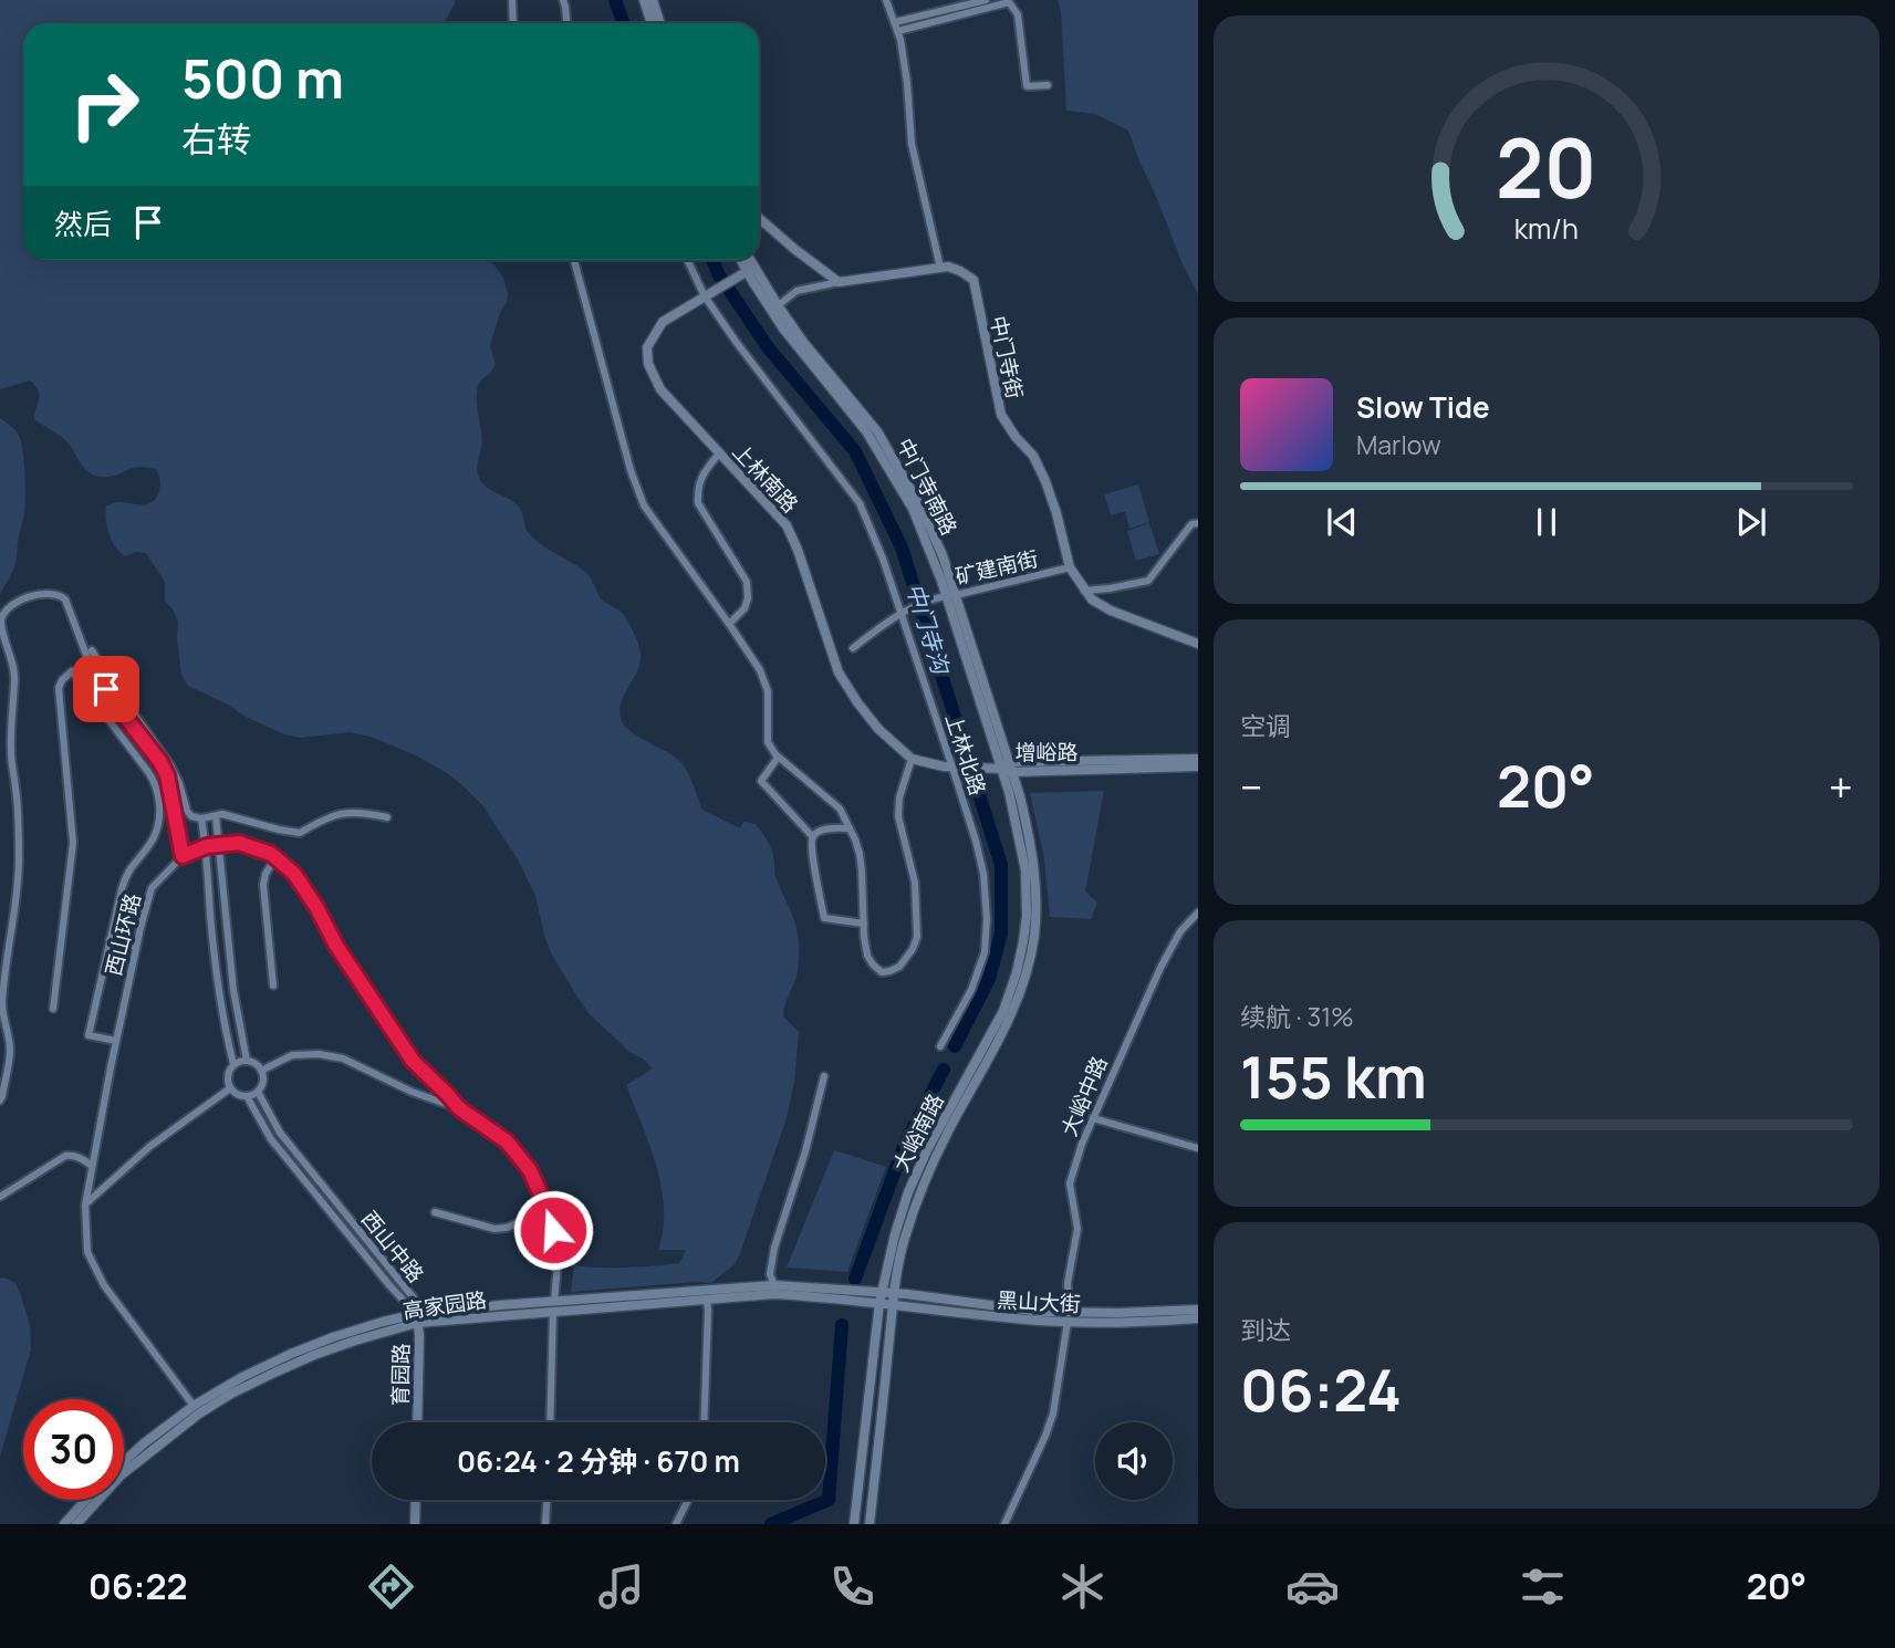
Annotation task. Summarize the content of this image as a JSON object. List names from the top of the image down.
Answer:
{
  "streets": {
    "main road": [
      "中门寺街",
      "上林南路",
      "中门寺南路",
      "增峪路",
      "大峪南路",
      "黑山大街",
      "高家园路",
      "育园路"
    ],
    "street": [
      "矿建南街",
      "上林北路",
      "西山环路",
      "大峪中路",
      "西山中路"
    ]
  },
  "crossings": [
    ["中门寺街", "矿建南街"],
    ["上林南路", "中门寺南路"],
    ["上林南路", "增峪路"],
    ["上林南路", "上林北路"],
    ["上林南路", "大峪南路"],
    ["中门寺南路", "矿建南街"],
    ["中门寺南路", "增峪路"],
    ["中门寺南路", "大峪南路"],
    ["矿建南街", "上林北路"],
    ["增峪路", "大峪南路"],
    ["西山环路", "高家园路"],
    ["大峪中路", "黑山大街"],
    ["大峪南路", "黑山大街"],
    ["大峪南路", "高家园路"],
    ["西山中路", "高家园路"],
    ["西山中路", "育园路"],
    ["黑山大街", "高家园路"],
    ["高家园路", "育园路"]
  ],
  "water": ["中门寺沟"],
  "page": {
    "turn": ["500 m", "右转"],
    "then": "然后",
    "song": ["Slow Tide", "Marlow"],
    "tile": [
      "空调",
      ["续航 · 31%", "155 km"],
      ["到达", "06:24"]
    ],
    "heat": ["−", "20°", "+"],
    "limit": "30",
    "trip": "06:24 · 2 分钟 · 670 m",
    "tabs": ["06:22", "20°"],
    "gauge": ["20", "km/h"]
  }
}
